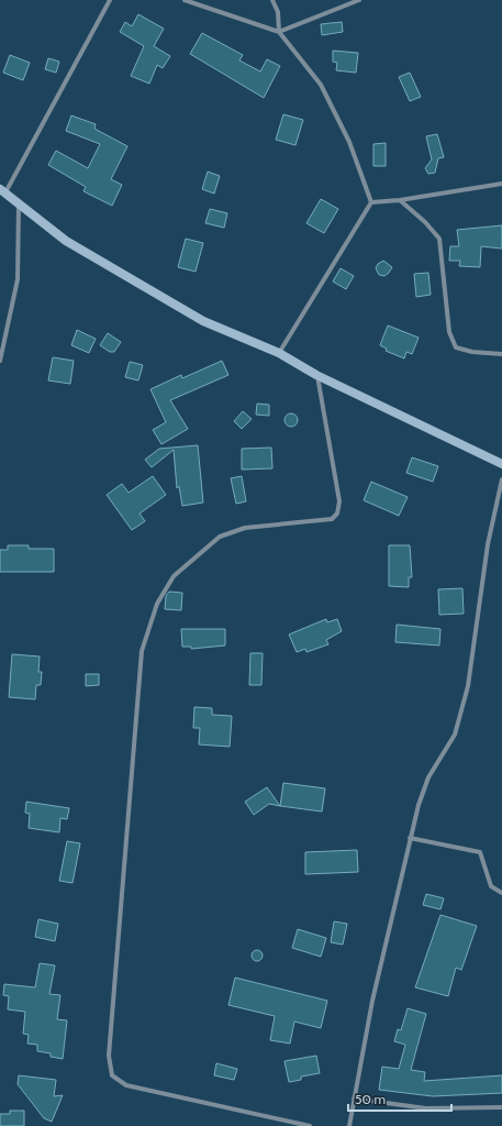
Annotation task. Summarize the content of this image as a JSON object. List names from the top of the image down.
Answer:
{
  "scale_bar": "50 m"
}
